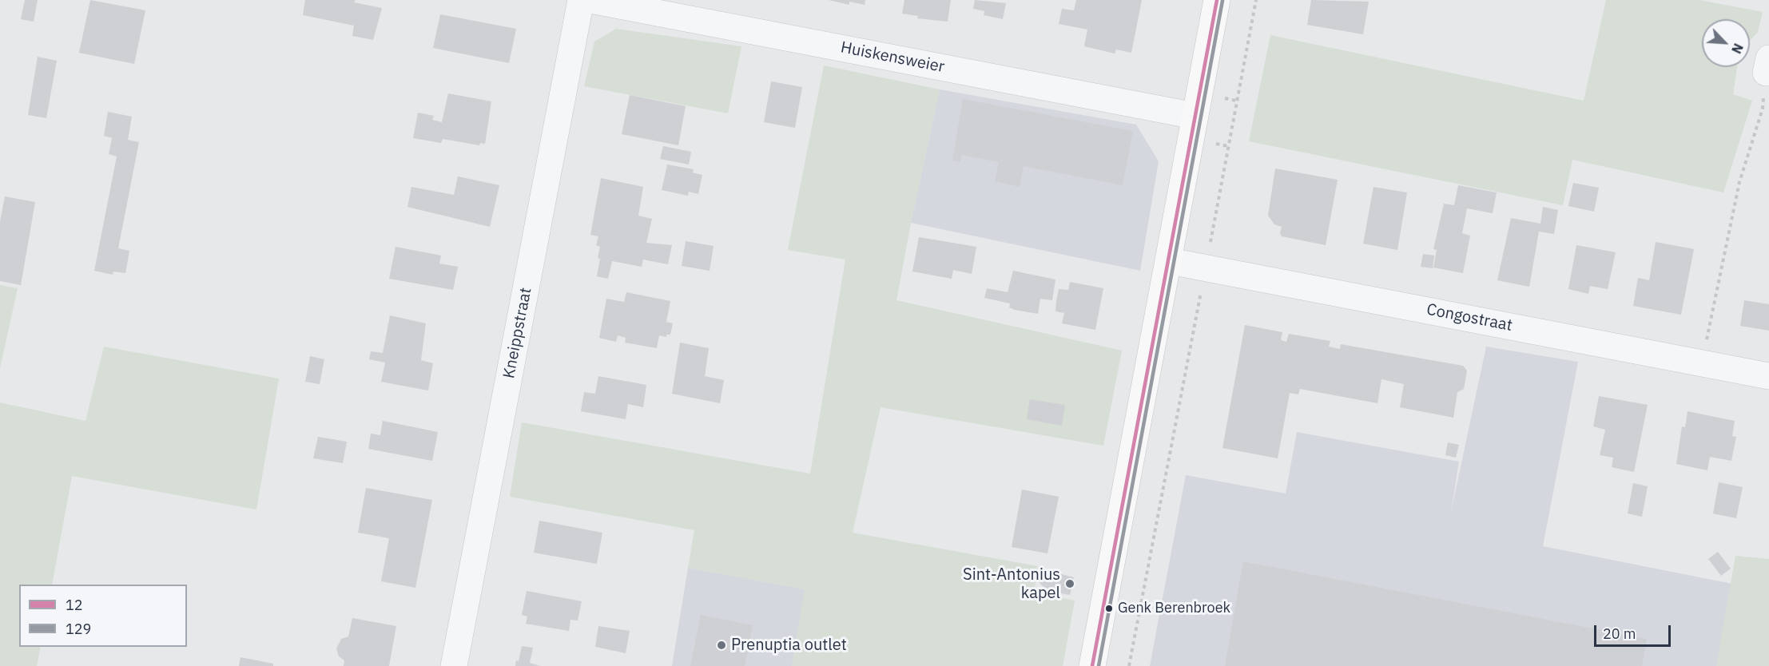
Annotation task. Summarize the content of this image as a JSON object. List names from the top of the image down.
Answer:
{
  "streets": {
    "street": ["Huiskensweier", "Congostraat", "Kneippstraat"]
  },
  "places": ["Sint-Antonius kapel", "Genk Berenbroek", "Prenuptia outlet"],
  "lines": ["transit line 12", "transit line 129"],
  "legend": ["12", "129"],
  "scale_bar": "20 m",
  "north": "bottom right"
}
